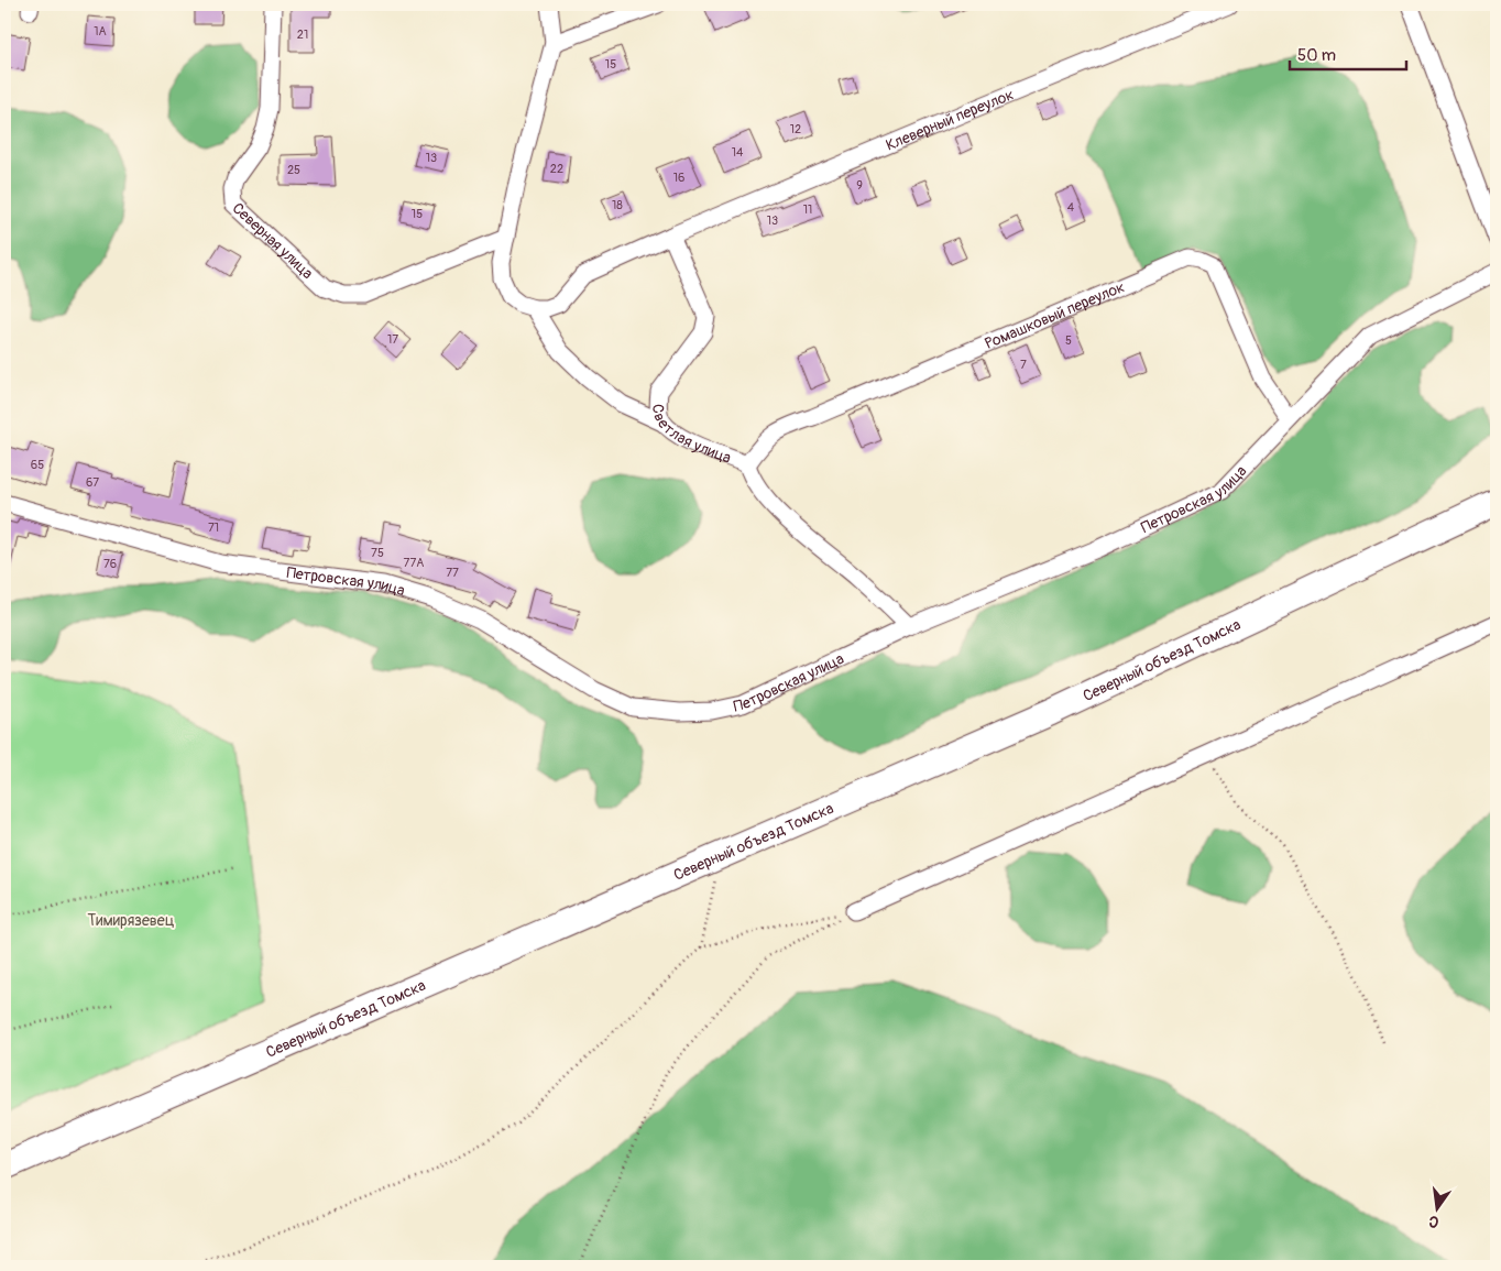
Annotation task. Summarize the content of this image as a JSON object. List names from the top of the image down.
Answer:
{
  "streets": {
    "main road": ["Северный объезд Томска"],
    "street": [
      "Клеверный переулок",
      "Северная улица",
      "Ромашковый переулок",
      "Светлая улица",
      "Петровская улица"
    ]
  },
  "crossings": [
    ["Клеверный переулок", "Светлая улица"],
    ["Ромашковый переулок", "Светлая улица"],
    ["Ромашковый переулок", "Петровская улица"],
    ["Светлая улица", "Петровская улица"]
  ],
  "parks": ["Тимирязевец"],
  "house_numbers": [
    "1А",
    "21",
    "15",
    "12",
    "14",
    "13",
    "22",
    "25",
    "16",
    "9",
    "18",
    "4",
    "11",
    "15",
    "13",
    "17",
    "5",
    "7",
    "65",
    "67",
    "71",
    "75",
    "77А",
    "76",
    "77"
  ],
  "scale_bar": "50 m",
  "north": "bottom"
}
